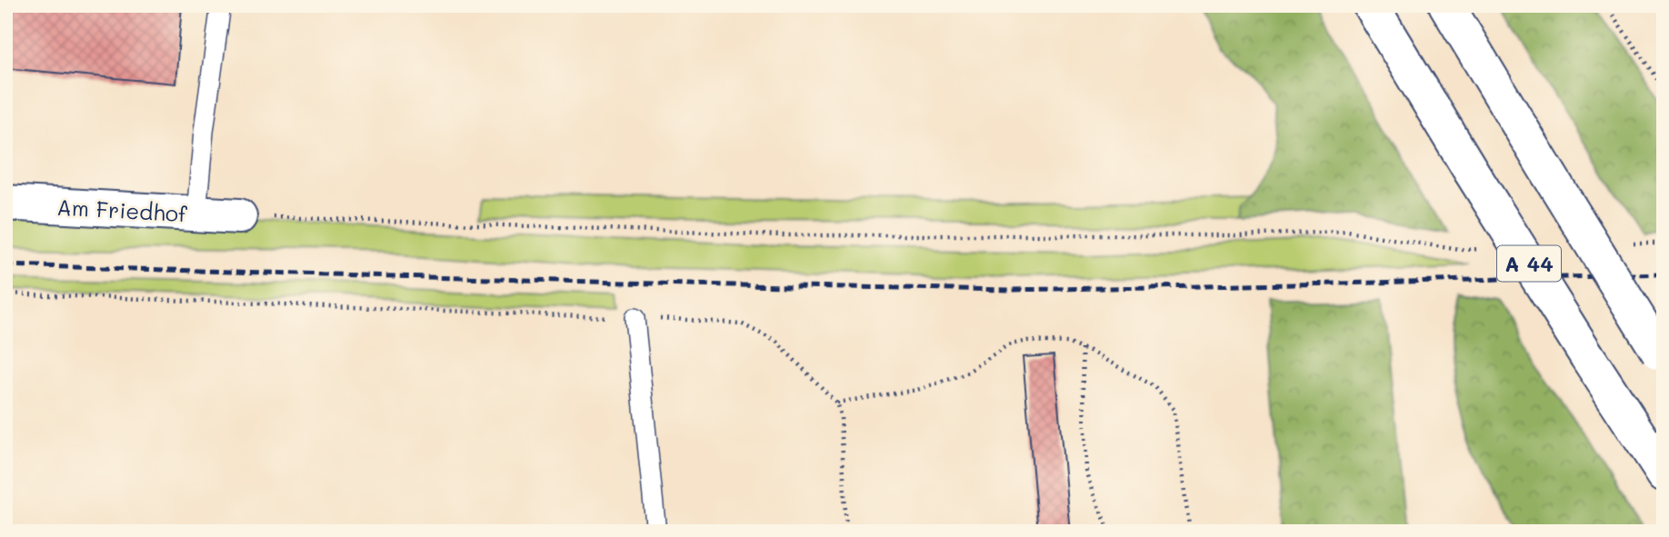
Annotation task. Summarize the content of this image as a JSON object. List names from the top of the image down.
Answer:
{
  "streets": {
    "main road": ["Am Friedhof", "A 44"]
  }
}
